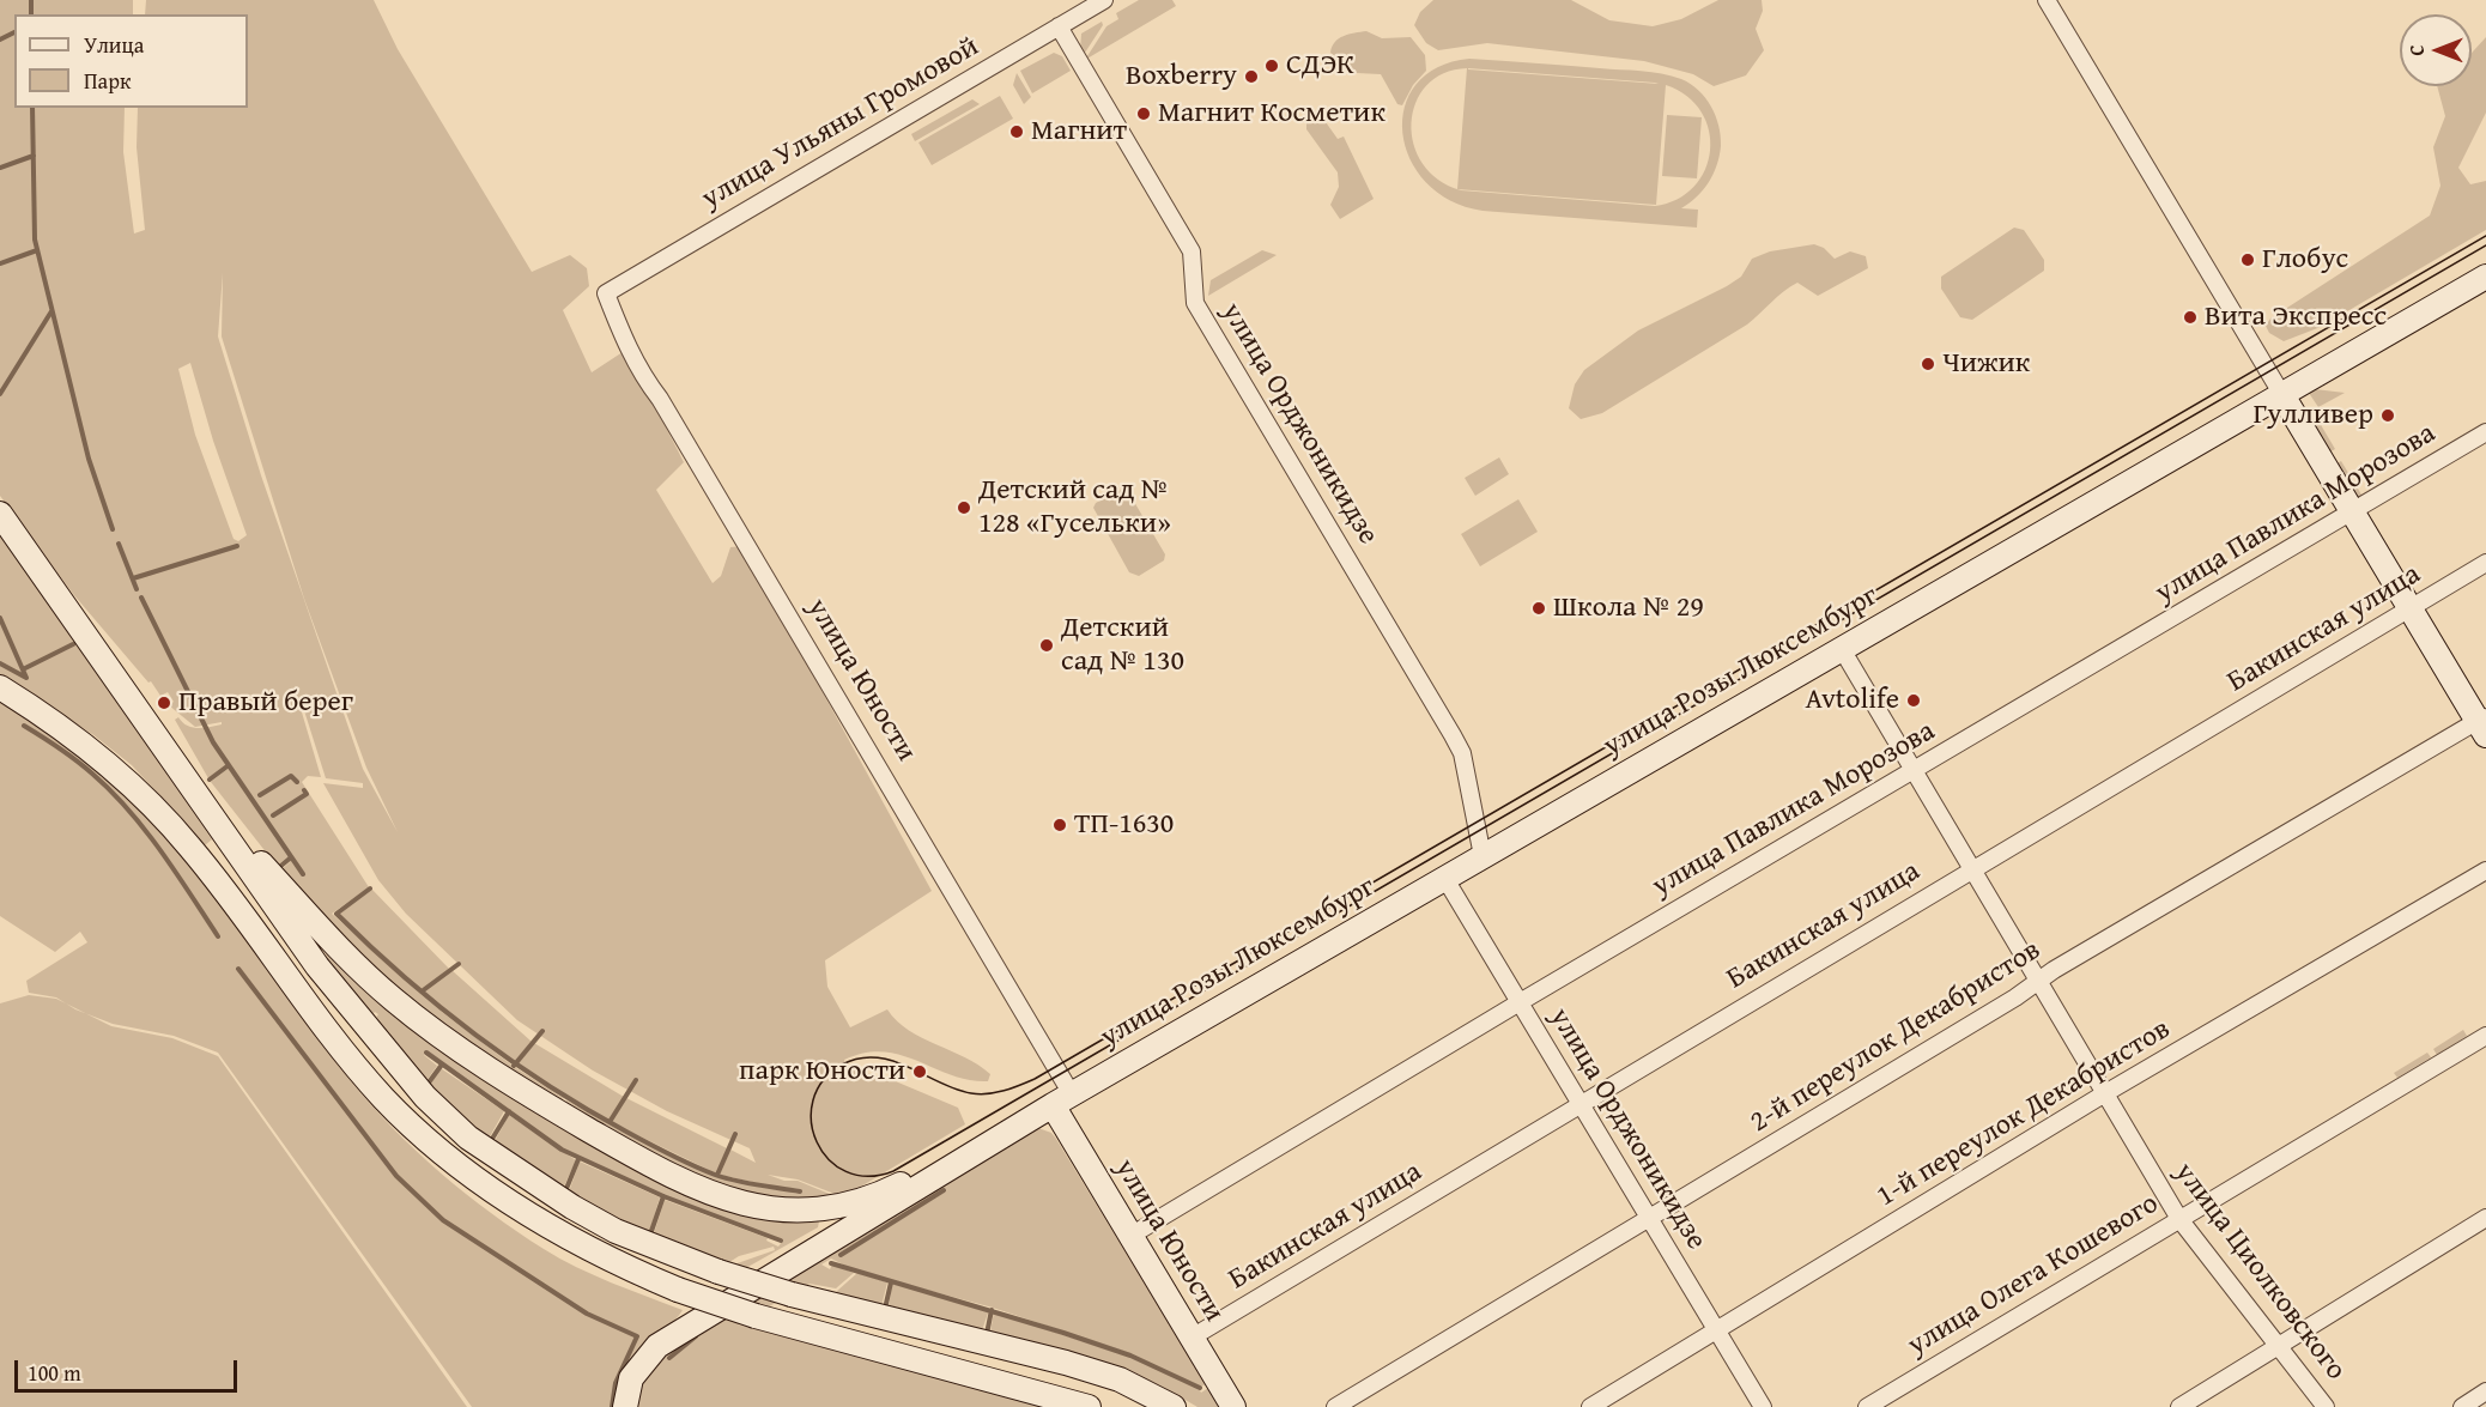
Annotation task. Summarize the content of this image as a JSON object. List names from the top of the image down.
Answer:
{
  "streets": {
    "main road": ["улица Розы Люксембург", "улица Юности"],
    "street": [
      "улица Ульяны Громовой",
      "улица Орджоникидзе",
      "улица Павлика Морозова",
      "Бакинская улица",
      "2-й переулок Декабристов",
      "1-й переулок Декабристов",
      "улица Циолковского",
      "улица Олега Кошевого"
    ]
  },
  "crossings": [
    ["улица Ульяны Громовой", "улица Орджоникидзе"],
    ["улица Ульяны Громовой", "улица Юности"],
    ["улица Орджоникидзе", "улица Павлика Морозова"],
    ["улица Орджоникидзе", "Бакинская улица"],
    ["улица Орджоникидзе", "улица Розы Люксембург"],
    ["улица Орджоникидзе", "2-й переулок Декабристов"],
    ["улица Орджоникидзе", "1-й переулок Декабристов"],
    ["улица Павлика Морозова", "улица Юности"],
    ["улица Павлика Морозова", "улица Циолковского"],
    ["Бакинская улица", "улица Юности"],
    ["Бакинская улица", "улица Циолковского"],
    ["улица Розы Люксембург", "улица Юности"],
    ["улица Розы Люксембург", "улица Циолковского"],
    ["2-й переулок Декабристов", "улица Циолковского"],
    ["1-й переулок Декабристов", "улица Циолковского"],
    ["улица Циолковского", "улица Олега Кошевого"]
  ],
  "places": [
    "СДЭК",
    "Boxberry",
    "Магнит Косметик",
    "Магнит",
    "Глобус",
    "Вита Экспресс",
    "Чижик",
    "Гулливер",
    "Детский сад № 128 «Гусельки»",
    "Школа № 29",
    "Детский сад № 130",
    "Avtolife",
    "Правый берег",
    "ТП-1630",
    "парк Юности"
  ],
  "legend": ["Улица", "Парк"],
  "scale_bar": "100 m",
  "north": "left"
}
